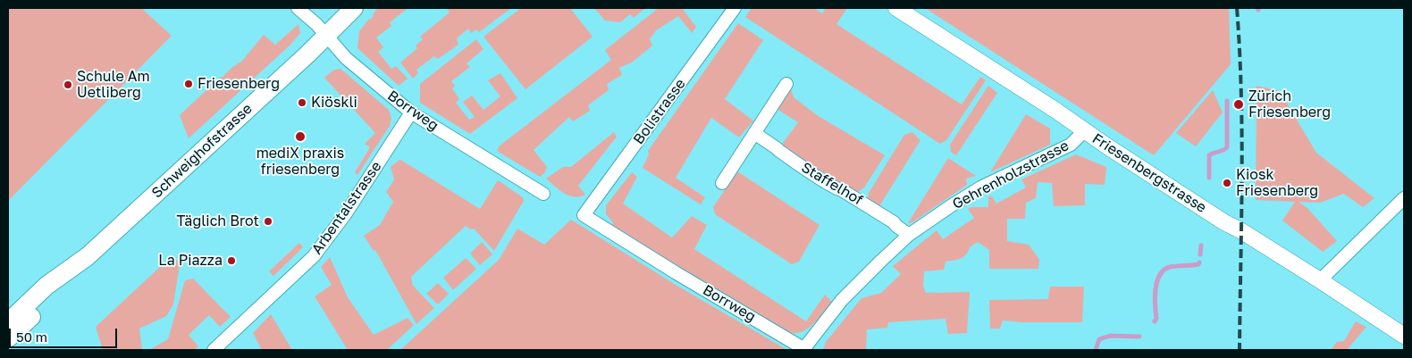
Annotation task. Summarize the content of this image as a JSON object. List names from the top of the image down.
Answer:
{
  "streets": {
    "main road": ["Schweighofstrasse"],
    "street": [
      "Borrweg",
      "Bolistrasse",
      "Friesenbergstrasse",
      "Gehrenholzstrasse",
      "Staffelhof",
      "Arbentalstrasse"
    ]
  },
  "crossings": [
    ["Borrweg", "Bolistrasse"],
    ["Borrweg", "Schweighofstrasse"],
    ["Borrweg", "Gehrenholzstrasse"],
    ["Borrweg", "Arbentalstrasse"],
    ["Friesenbergstrasse", "Gehrenholzstrasse"],
    ["Gehrenholzstrasse", "Staffelhof"]
  ],
  "places": [
    "Friesenberg",
    "Schule Am Uetliberg",
    "Kiöskli",
    "Zürich Friesenberg",
    "mediX praxis friesenberg",
    "Kiosk Friesenberg",
    "Täglich Brot",
    "La Piazza"
  ],
  "scale_bar": "50 m"
}
